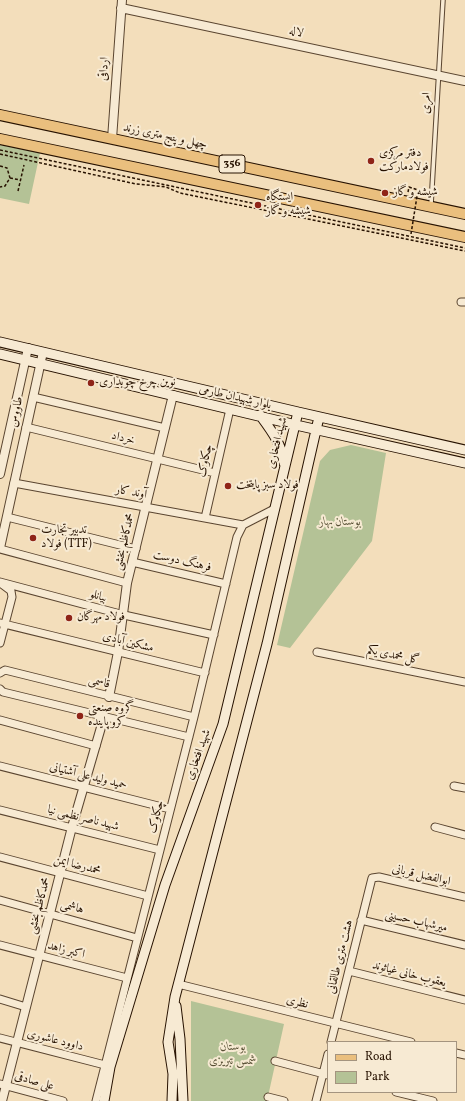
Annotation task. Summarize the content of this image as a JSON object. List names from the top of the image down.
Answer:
{
  "streets": {
    "main road": [
      "چهل و پنج متری زرند",
      "356",
      "بلوار شهیدان طارمی",
      "شهید افتخاری"
    ],
    "street": [
      "لاله",
      "ارداقی",
      "طاووس",
      "خرداد",
      "چکاوک",
      "آوند کار",
      "محمدکاظم بخشی",
      "فرهنگ دوست",
      "بیانلو",
      "مشکین آبادی",
      "گل محمدی یکم",
      "قاسمی",
      "حمید ولید علی آشتیانی",
      "شهید ناصر نظمی نیا",
      "محمدرضا ایمن",
      "ابوالفضل قربانی",
      "هاشمی",
      "میرشهاب حسینی",
      "اکبر زاهد",
      "هشت متری طالقانی",
      "یعقوب خانی غیاثوند",
      "نظری",
      "داوود عاشوری",
      "علی صادقی"
    ],
    "lane": ["امری"]
  },
  "crossings": [
    ["لاله", "ارداقی"],
    ["لاله", "امری"],
    ["ارداقی", "چهل و پنج متری زرند"],
    ["امری", "چهل و پنج متری زرند"],
    ["بلوار شهیدان طارمی", "طاووس"],
    ["بلوار شهیدان طارمی", "شهید افتخاری"],
    ["بلوار شهیدان طارمی", "چکاوک"],
    ["بلوار شهیدان طارمی", "محمدکاظم بخشی"],
    ["طاووس", "خرداد"],
    ["طاووس", "آوند کار"],
    ["خرداد", "چکاوک"],
    ["خرداد", "محمدکاظم بخشی"],
    ["چکاوک", "آوند کار"],
    ["چکاوک", "فرهنگ دوست"],
    ["چکاوک", "بیانلو"],
    ["چکاوک", "مشکین آبادی"],
    ["چکاوک", "قاسمی"],
    ["چکاوک", "حمید ولید علی آشتیانی"],
    ["چکاوک", "شهید ناصر نظمی نیا"],
    ["چکاوک", "محمدرضا ایمن"],
    ["چکاوک", "هاشمی"],
    ["چکاوک", "اکبر زاهد"],
    ["چکاوک", "داوود عاشوری"],
    ["آوند کار", "محمدکاظم بخشی"],
    ["محمدکاظم بخشی", "فرهنگ دوست"],
    ["محمدکاظم بخشی", "بیانلو"],
    ["محمدکاظم بخشی", "مشکین آبادی"],
    ["محمدکاظم بخشی", "قاسمی"],
    ["محمدکاظم بخشی", "حمید ولید علی آشتیانی"],
    ["محمدکاظم بخشی", "شهید ناصر نظمی نیا"],
    ["محمدکاظم بخشی", "محمدرضا ایمن"],
    ["محمدکاظم بخشی", "هاشمی"],
    ["محمدکاظم بخشی", "اکبر زاهد"],
    ["محمدکاظم بخشی", "داوود عاشوری"],
    ["محمدکاظم بخشی", "علی صادقی"],
    ["ابوالفضل قربانی", "هشت متری طالقانی"],
    ["میرشهاب حسینی", "هشت متری طالقانی"],
    ["هشت متری طالقانی", "یعقوب خانی غیاثوند"],
    ["هشت متری طالقانی", "نظری"]
  ],
  "parks": ["بوستان بهار", "بوستان شمس تبریزی"],
  "places": [
    "دفتر مرکزی فولادمارکت",
    "شیشه و گاز",
    "ایستگاه شیشه و گاز",
    "نوین چرخ چوبداری",
    "فولاد سبز پایتخت",
    "تدبیر تجارت فولاد (TTF)",
    "فولاد مهرگان",
    "گروه صنعتی کرو پاینده"
  ],
  "legend": ["Road", "Park"]
}
